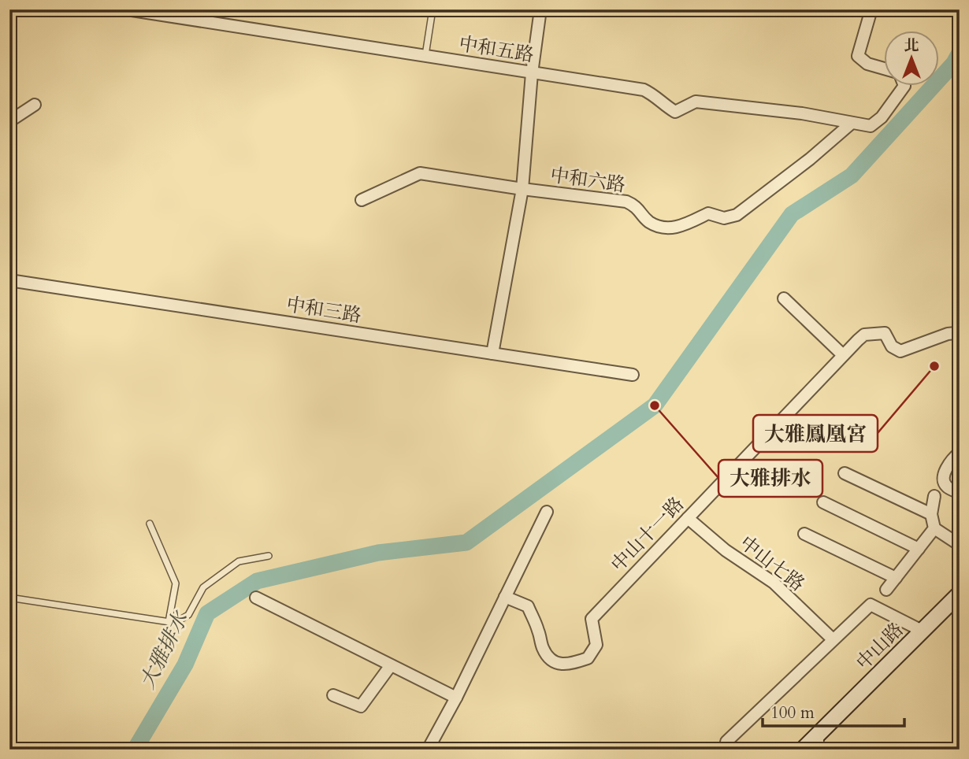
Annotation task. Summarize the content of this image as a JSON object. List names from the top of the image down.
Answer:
{
  "streets": {
    "main road": ["中山路"],
    "street": [
      "中和五路",
      "中和六路",
      "中和三路",
      "中山十一路",
      "中山七路"
    ]
  },
  "crossings": [
    ["中和五路", "中和六路"],
    ["中山十一路", "中山七路"]
  ],
  "water": ["大雅排水"],
  "places": ["大雅鳳凰宮", "大雅排水"],
  "scale_bar": "100 m",
  "north": "top"
}
